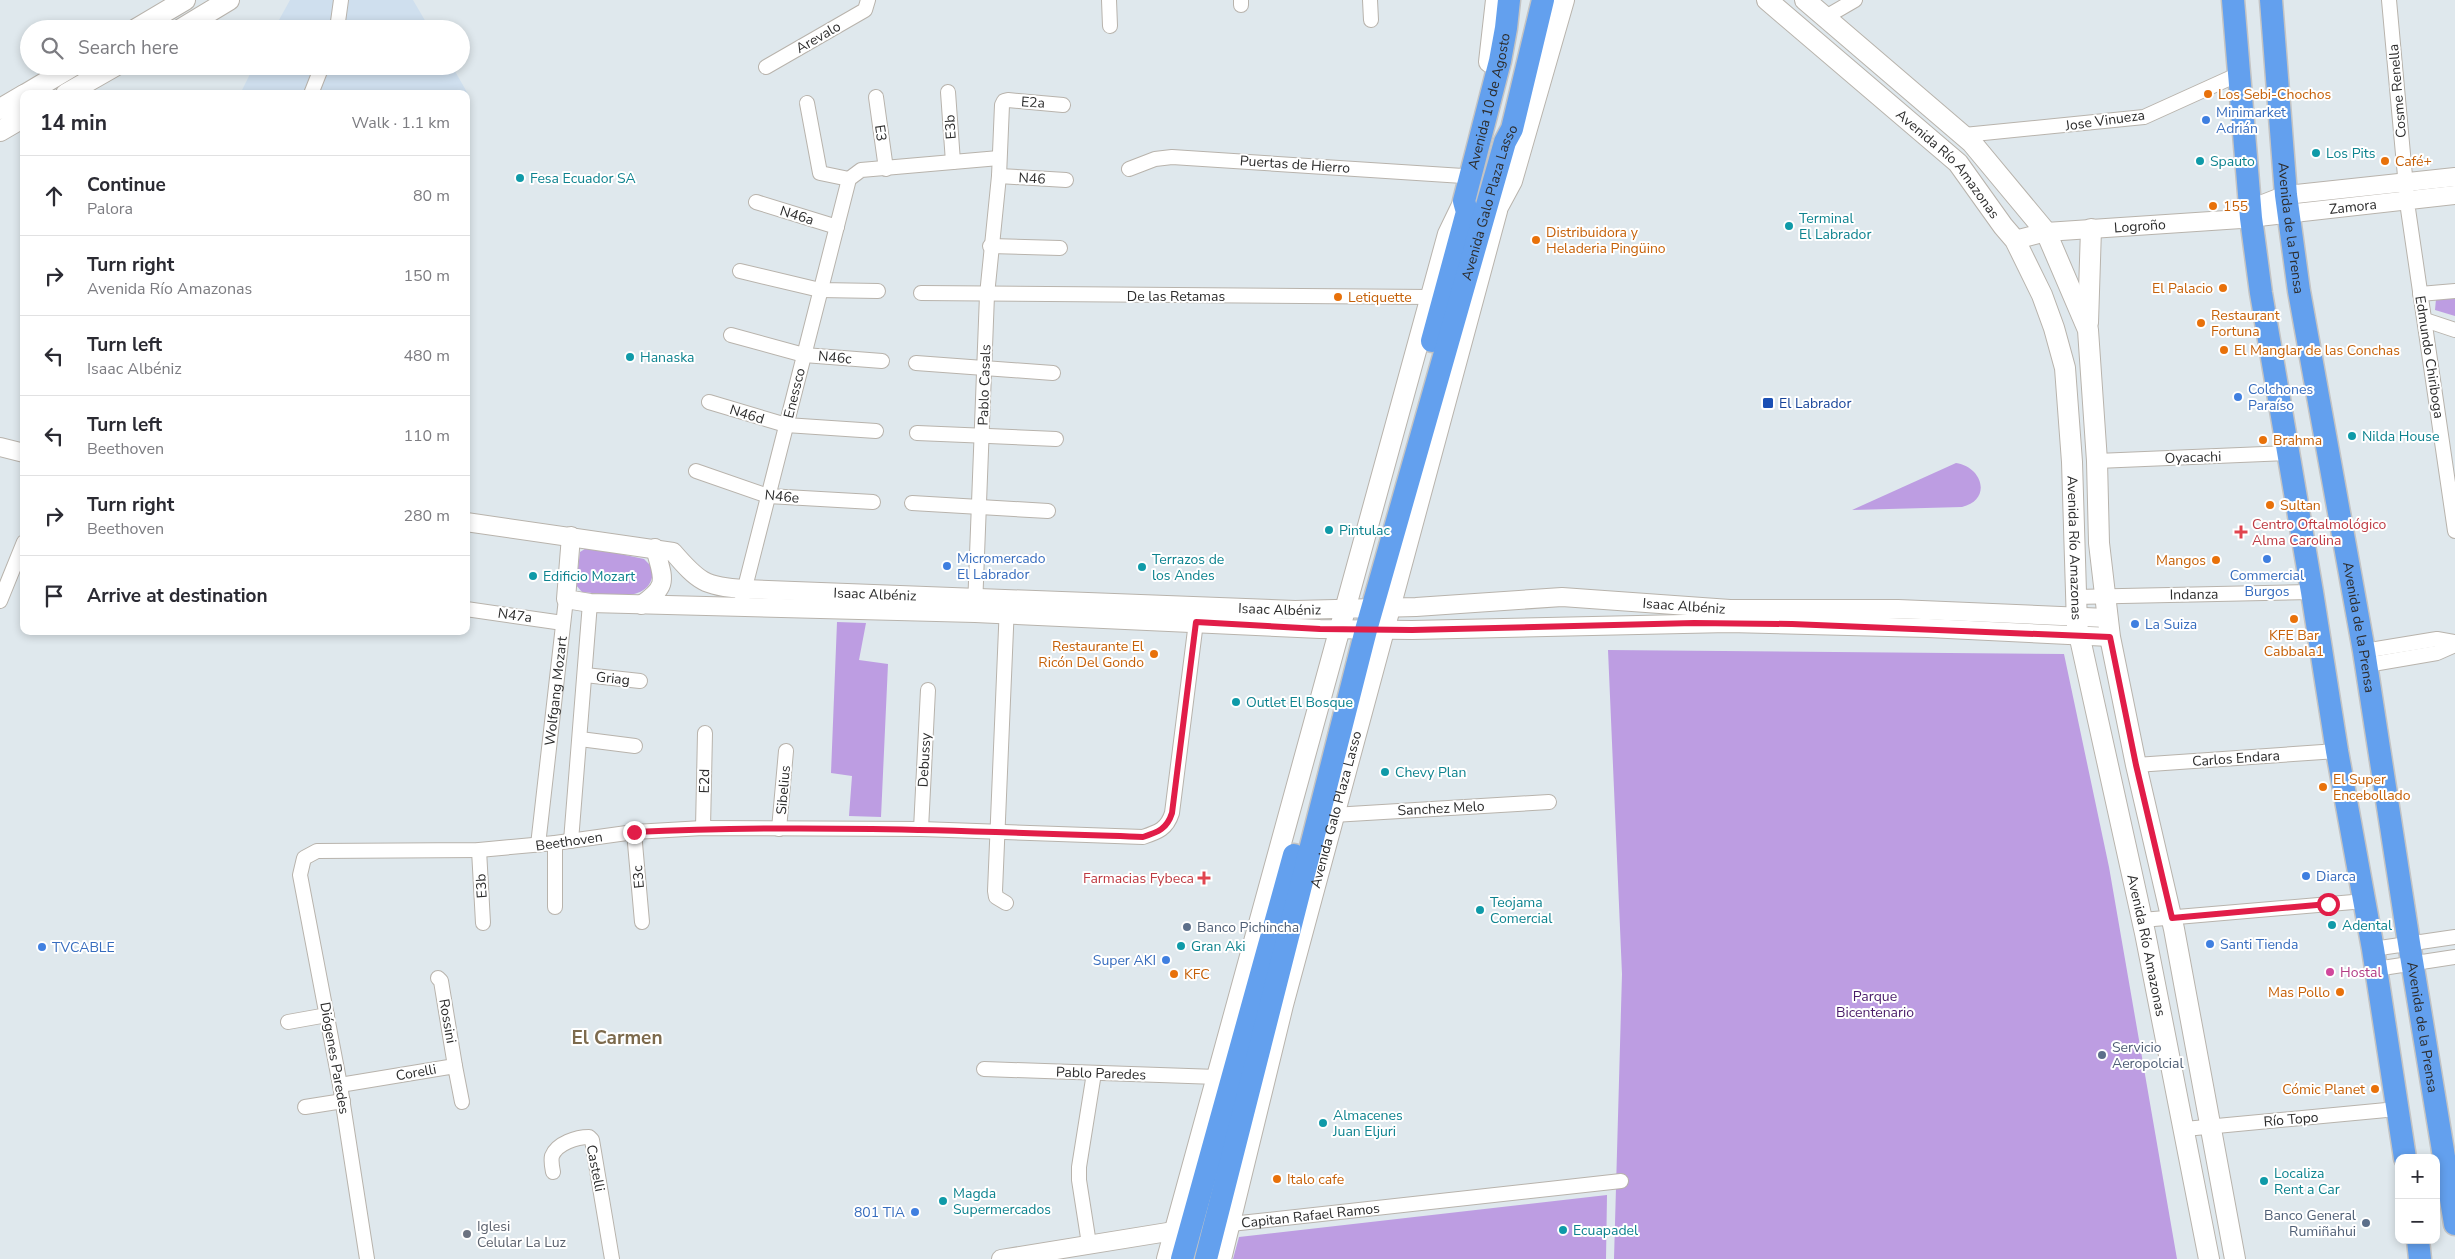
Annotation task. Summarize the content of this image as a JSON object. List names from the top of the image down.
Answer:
{
  "streets": {
    "main road": [
      "Avenida 10 de Agosto",
      "Avenida Río Amazonas",
      "Avenida Galo Plaza Lasso",
      "Avenida de la Prensa"
    ],
    "street": [
      "Arevalo",
      "Cosme Renella",
      "E2a",
      "Jose Vinueza",
      "E3b",
      "E3",
      "Puertas de Hierro",
      "N46",
      "Zamora",
      "N46a",
      "Logroño",
      "De las Retamas",
      "N46c",
      "Edmundo Chiriboga",
      "Pablo Casals",
      "Enessco",
      "N46d",
      "Oyacachi",
      "N46e",
      "Isaac Albéniz",
      "Indanza",
      "N47a",
      "Griag",
      "Wolfgang Mozart",
      "Carlos Endara",
      "Debussy",
      "E2d",
      "Sibelius",
      "Sanchez Melo",
      "Beethoven",
      "E3c",
      "Rossini",
      "Diógenes Paredes",
      "Corelli",
      "Pablo Paredes",
      "Río Topo",
      "Castelli",
      "Capitan Rafael Ramos"
    ]
  },
  "crossings": [
    ["Cosme Renella", "Zamora"],
    ["Cosme Renella", "Edmundo Chiriboga"],
    ["Avenida 10 de Agosto", "Avenida Galo Plaza Lasso"],
    ["E2a", "Pablo Casals"],
    ["Jose Vinueza", "Avenida Río Amazonas"],
    ["E3b", "Beethoven"],
    ["Avenida Río Amazonas", "Logroño"],
    ["Avenida Río Amazonas", "Oyacachi"],
    ["Avenida Río Amazonas", "Isaac Albéniz"],
    ["Avenida Río Amazonas", "Indanza"],
    ["Avenida Río Amazonas", "Carlos Endara"],
    ["Avenida Río Amazonas", "Río Topo"],
    ["N46", "Pablo Casals"],
    ["Zamora", "Logroño"],
    ["Zamora", "Avenida de la Prensa"],
    ["Zamora", "Edmundo Chiriboga"],
    ["Avenida Galo Plaza Lasso", "De las Retamas"],
    ["Avenida Galo Plaza Lasso", "Isaac Albéniz"],
    ["Avenida Galo Plaza Lasso", "Sanchez Melo"],
    ["Avenida Galo Plaza Lasso", "Pablo Paredes"],
    ["Avenida Galo Plaza Lasso", "Capitan Rafael Ramos"],
    ["N46a", "Enessco"],
    ["De las Retamas", "Pablo Casals"],
    ["N46c", "Enessco"],
    ["Pablo Casals", "Isaac Albéniz"],
    ["Enessco", "N46d"],
    ["Enessco", "N46e"],
    ["Enessco", "Isaac Albéniz"],
    ["Isaac Albéniz", "Indanza"],
    ["Isaac Albéniz", "Wolfgang Mozart"],
    ["Isaac Albéniz", "Beethoven"],
    ["N47a", "Wolfgang Mozart"],
    ["Griag", "Wolfgang Mozart"],
    ["Wolfgang Mozart", "Beethoven"],
    ["Debussy", "Beethoven"],
    ["E2d", "Beethoven"],
    ["Sibelius", "Beethoven"],
    ["Beethoven", "E3c"],
    ["Beethoven", "Diógenes Paredes"],
    ["Rossini", "Corelli"],
    ["Diógenes Paredes", "Corelli"]
  ],
  "districts": ["El Carmen"],
  "parks": ["Parque Bicentenario"],
  "places": {
    "other": [
      "Los Sebi-Chochos",
      "Minimarket Adrián",
      "Los Pits",
      "Spauto",
      "Café+",
      "Fesa Ecuador SA",
      "155",
      "Terminal El Labrador",
      "Distribuidora y Heladeria Pingüino",
      "El Palacio",
      "Letiquette",
      "Restaurant Fortuna",
      "El Manglar de las Conchas",
      "Hanaska",
      "Colchones Paraíso",
      "Nilda House",
      "Brahma",
      "Sultan",
      "Pintulac",
      "Commercial Burgos",
      "Mangos",
      "Micromercado El Labrador",
      "Terrazos de los Andes",
      "Edificio Mozart",
      "KFE Bar Cabbala1",
      "La Suiza",
      "Restaurante El Ricón Del Gondo",
      "Outlet El Bosque",
      "Chevy Plan",
      "El Super Encebollado",
      "Diarca",
      "Teojama Comercial",
      "Adental",
      "Banco Pichincha",
      "Santi Tienda",
      "Gran Aki",
      "TVCABLE",
      "Super AKI",
      "Hostal",
      "KFC",
      "Mas Pollo",
      "Servicio Aeropolcial",
      "Cómic Planet",
      "Almacenes Juan Eljuri",
      "Italo cafe",
      "Localiza Rent a Car",
      "Magda Supermercados",
      "801 TIA",
      "Banco General Rumiñahui",
      "Ecuapadel",
      "Iglesi Celular La Luz"
    ],
    "transit": ["El Labrador"],
    "health": ["Centro Oftalmológico Alma Carolina", "Farmacias Fybeca"]
  },
  "page": {
    "search": "Search here",
    "heading": ["14 min", "Walk · 1.1 km"],
    "list": [
      ["Continue", "Palora", "80 m"],
      ["Turn right", "Avenida Río Amazonas", "150 m"],
      ["Turn left", "Isaac Albéniz", "480 m"],
      ["Turn left", "Beethoven", "110 m"],
      ["Turn right", "Beethoven", "280 m"],
      "Arrive at destination"
    ],
    "map_buttons": ["+", "−"]
  }
}
